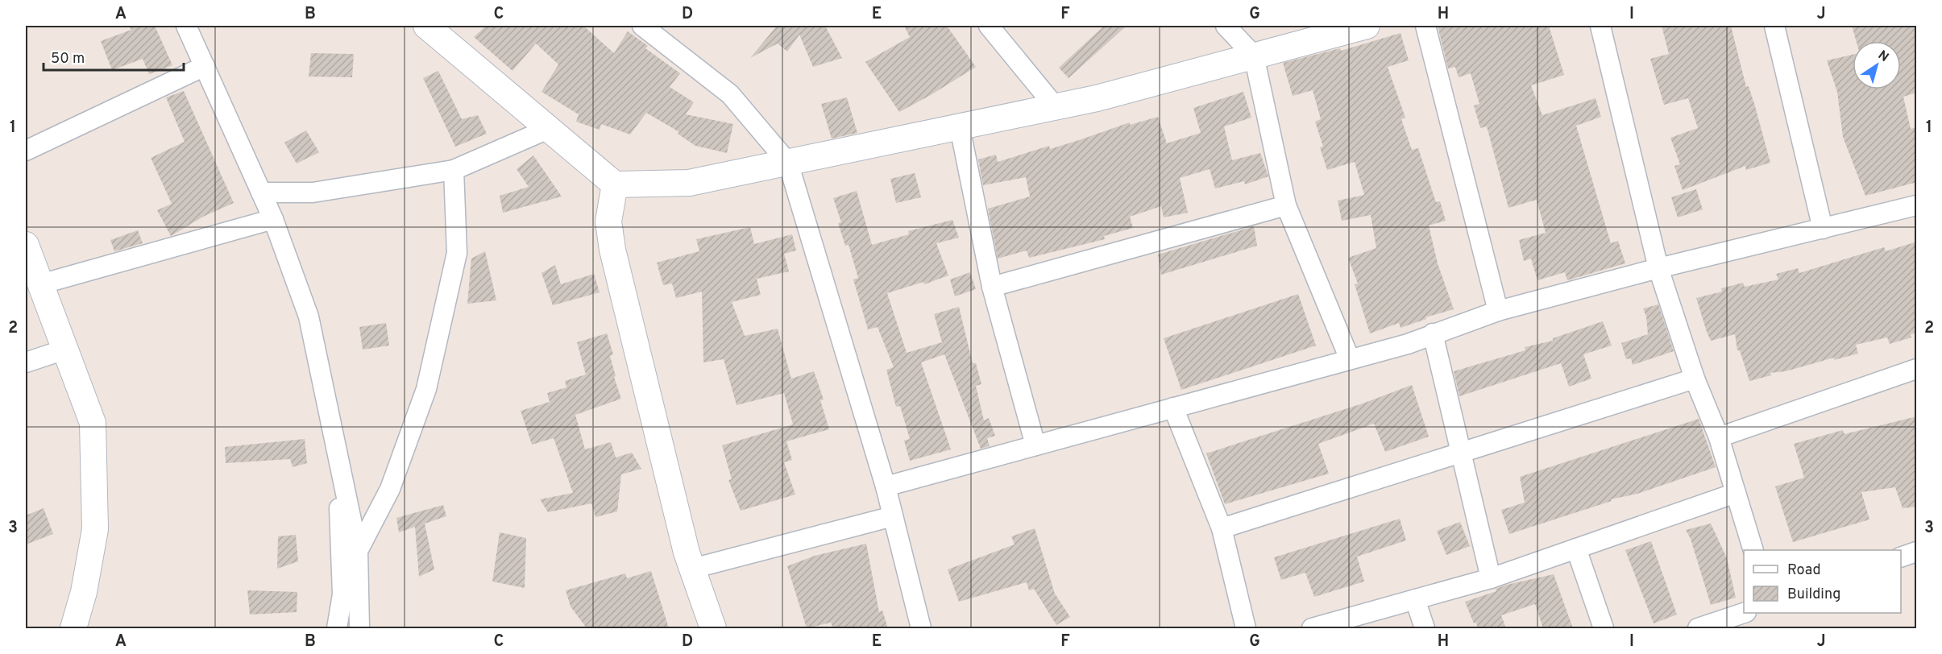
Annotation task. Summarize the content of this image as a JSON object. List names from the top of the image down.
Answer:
{
  "legend": ["Road", "Building"],
  "scale_bar": "50 m",
  "north": "top right",
  "grid": {
    "columns": [
      "A",
      "B",
      "C",
      "D",
      "E",
      "F",
      "G",
      "H",
      "I",
      "J"
    ],
    "rows": ["1", "2", "3"]
  }
}
